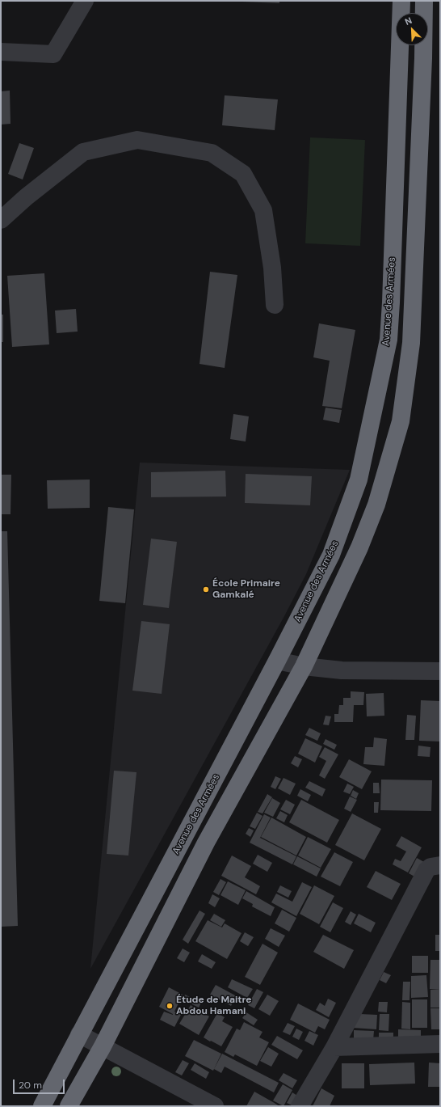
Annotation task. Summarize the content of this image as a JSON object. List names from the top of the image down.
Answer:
{
  "streets": {
    "highway": ["Avenue des Armées"]
  },
  "places": ["École Primaire Gamkalé", "Étude de Maitre Abdou Hamani"],
  "scale_bar": "20 m",
  "north": "top left"
}
